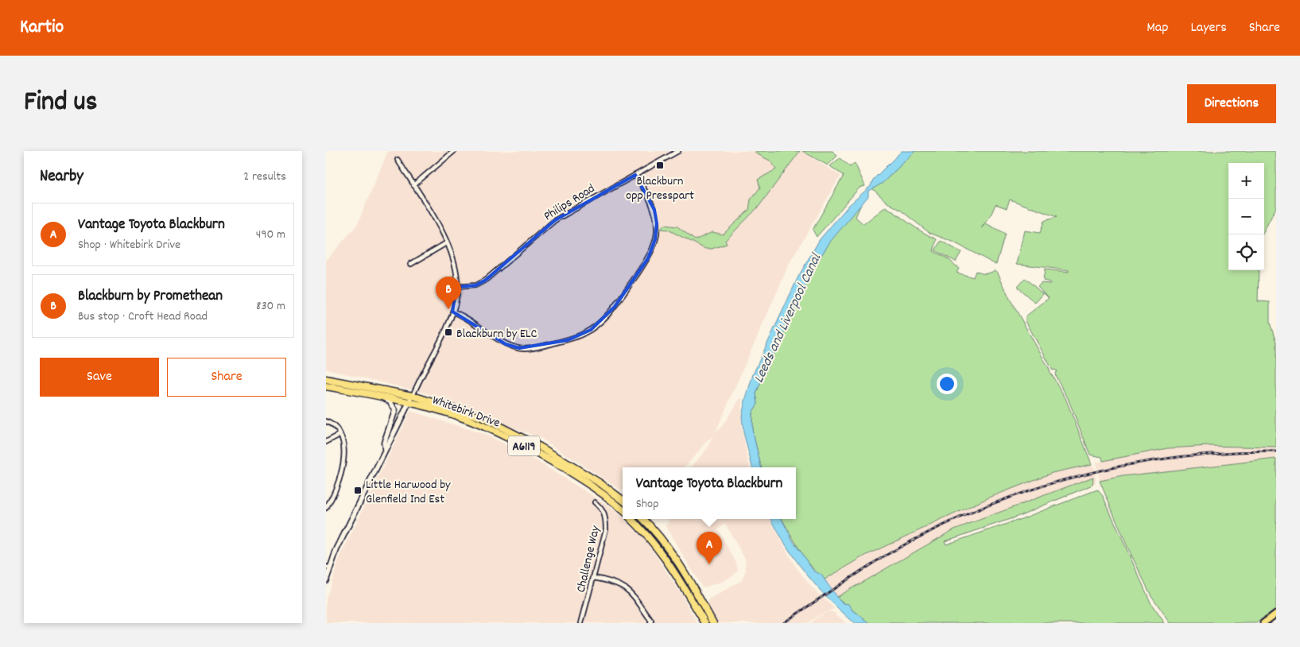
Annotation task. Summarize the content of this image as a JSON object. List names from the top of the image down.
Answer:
{
  "streets": {
    "highway": ["Whitebirk Drive", "A6119"],
    "street": ["Philips Road", "Challenge Way"]
  },
  "water": ["Leeds and Liverpool Canal"],
  "places": {
    "transit": ["Blackburn opp Presspart", "Blackburn by ELC", "Little Harwood by Glenfield Ind Est"]
  },
  "page": {
    "header": "Kartio",
    "nav": ["Map", "Layers", "Share"],
    "title": "Find us",
    "buttons": [
      "Directions",
      ["Save", "Share"]
    ],
    "heading": ["Nearby", "2 results"],
    "map_buttons": ["+", "−"],
    "list": [
      {
        "mark": "A",
        "name": "Vantage Toyota Blackburn",
        "note": "Shop · Whitebirk Drive",
        "value": "490 m"
      },
      {
        "mark": "B",
        "name": "Blackburn by Promethean",
        "note": "Bus stop · Croft Head Road",
        "value": "830 m"
      }
    ],
    "pins": ["B", "A"],
    "popup": ["Vantage Toyota Blackburn", "Shop"]
  }
}
